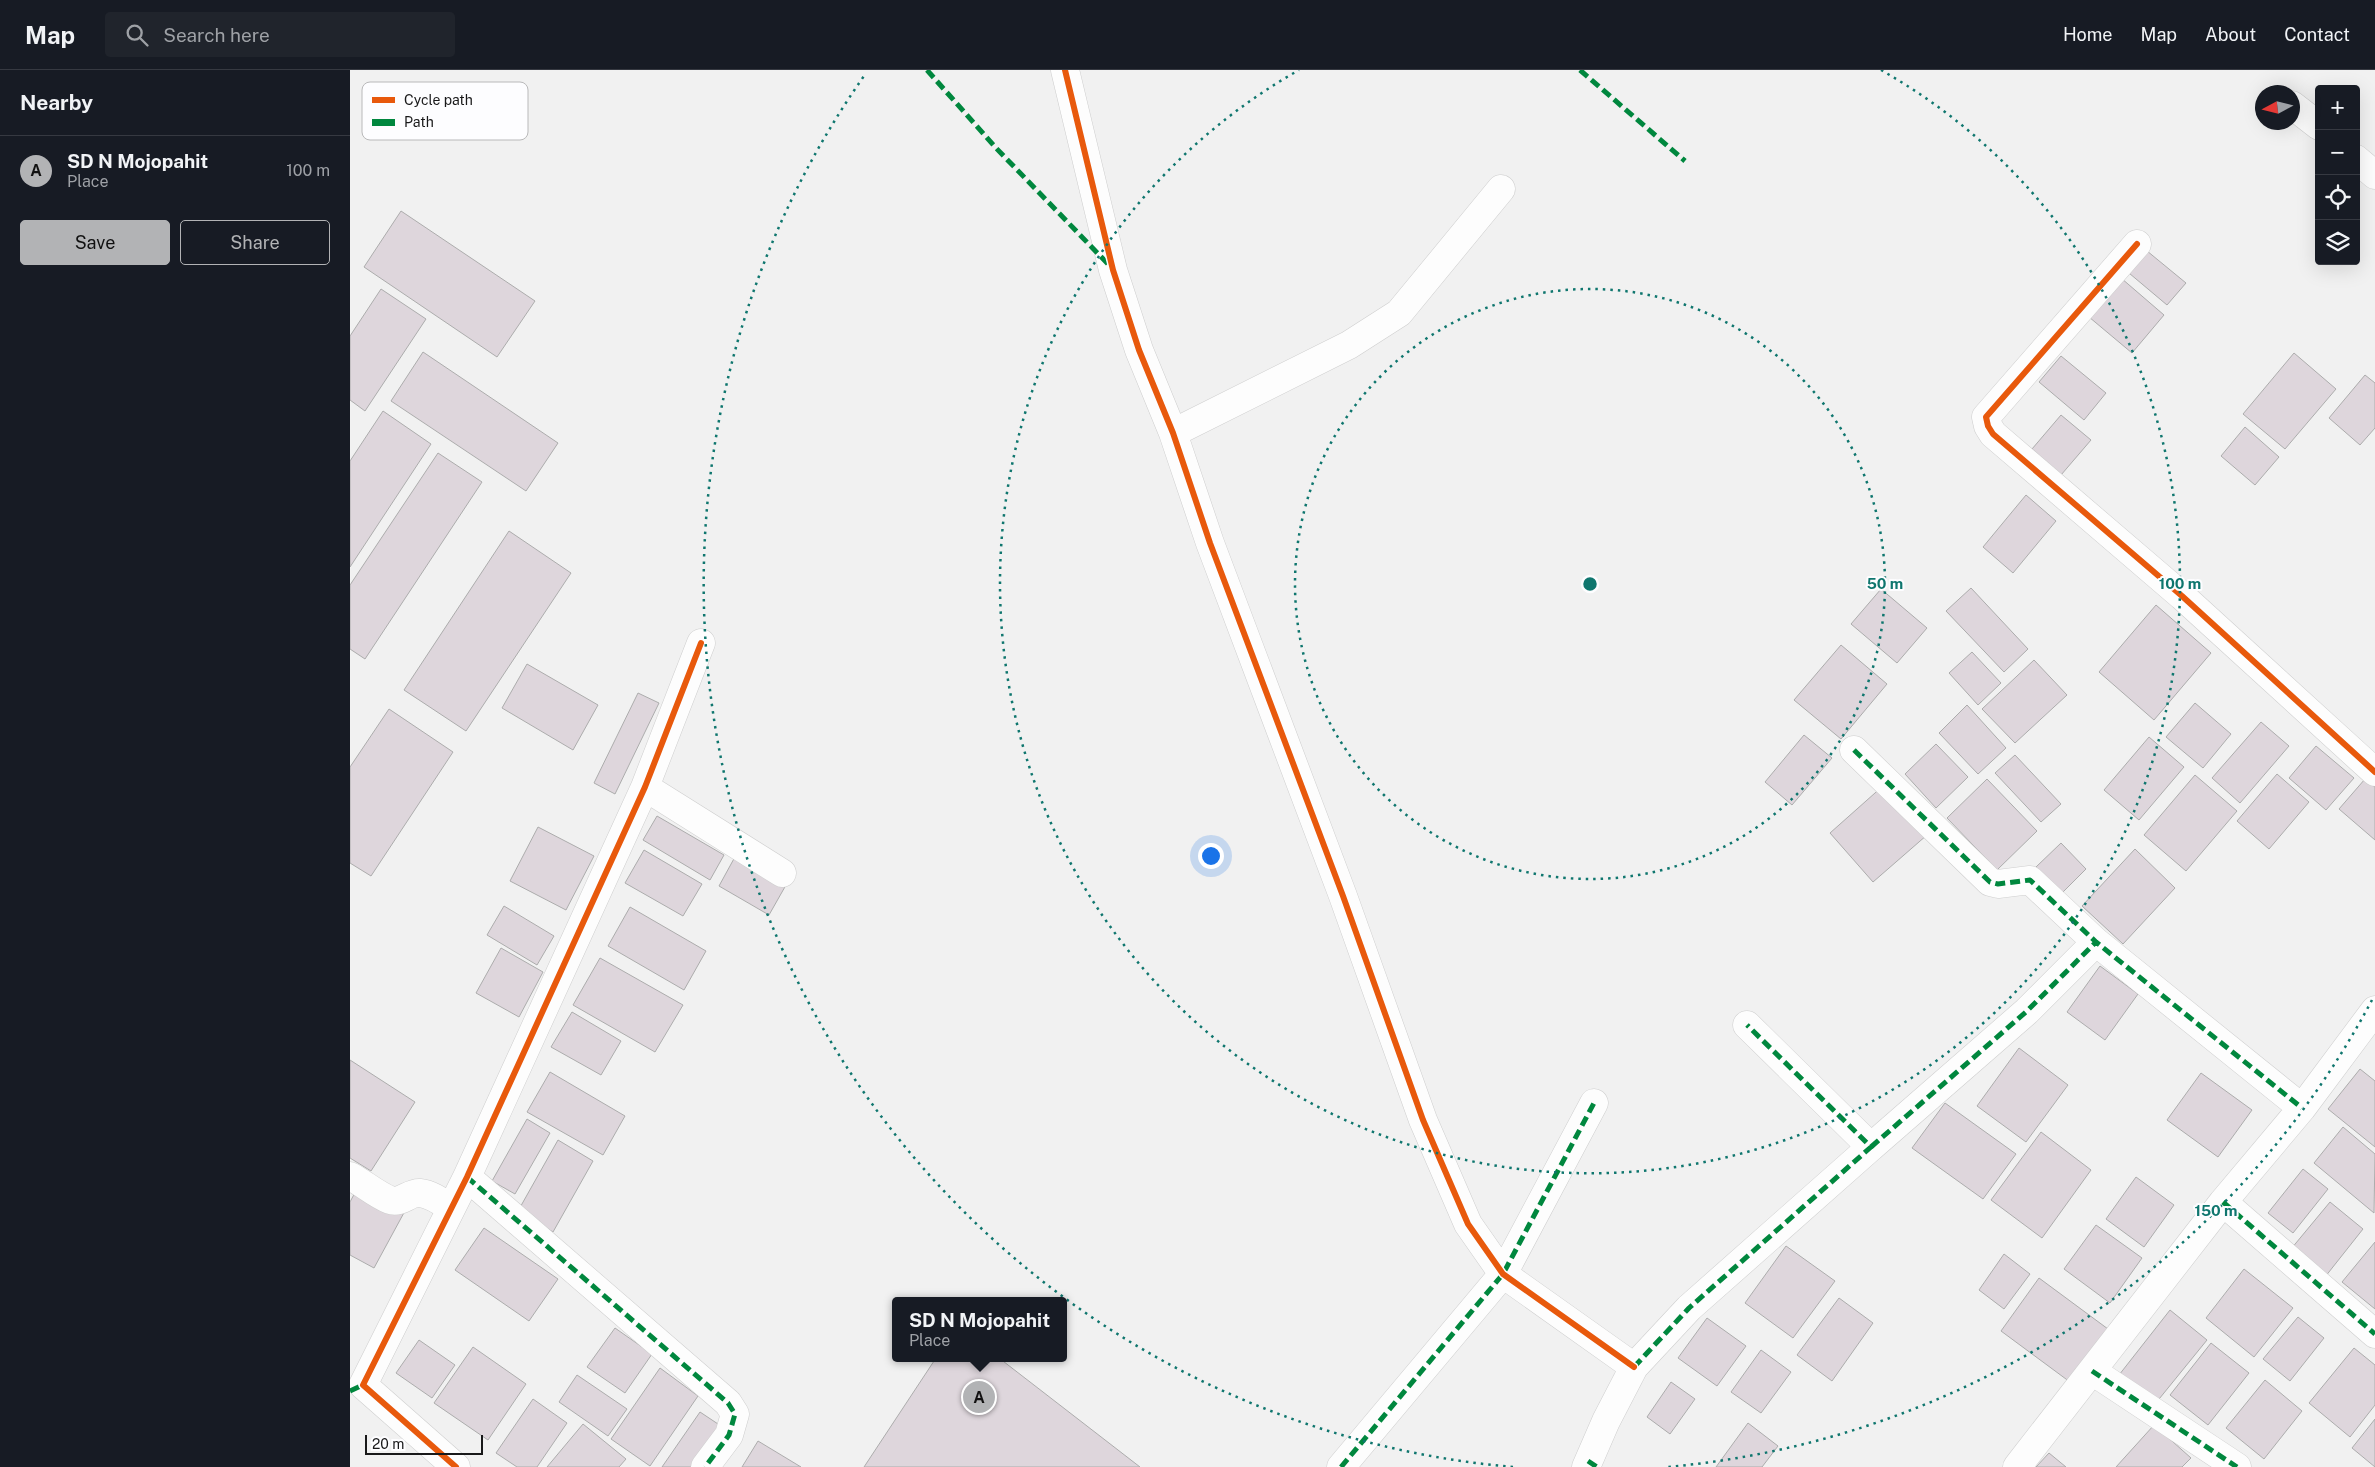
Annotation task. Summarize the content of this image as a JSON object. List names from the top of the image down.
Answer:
{
  "legend": ["Cycle path", "Path"],
  "scale_bar": "20 m",
  "north": "left",
  "page": {
    "header": "Map",
    "search": "Search here",
    "nav": [
      "Home",
      "Map",
      "About",
      "Contact"
    ],
    "heading": "Nearby",
    "map_buttons": ["+", "−"],
    "list": [
      {
        "mark": "A",
        "name": "SD N Mojopahit",
        "note": "Place",
        "value": "100 m"
      }
    ],
    "buttons": ["Save", "Share"],
    "popup": ["SD N Mojopahit", "Place"],
    "pins": "A",
    "scale": "20 m"
  },
  "rings": ["50 m", "100 m", "150 m"]
}
